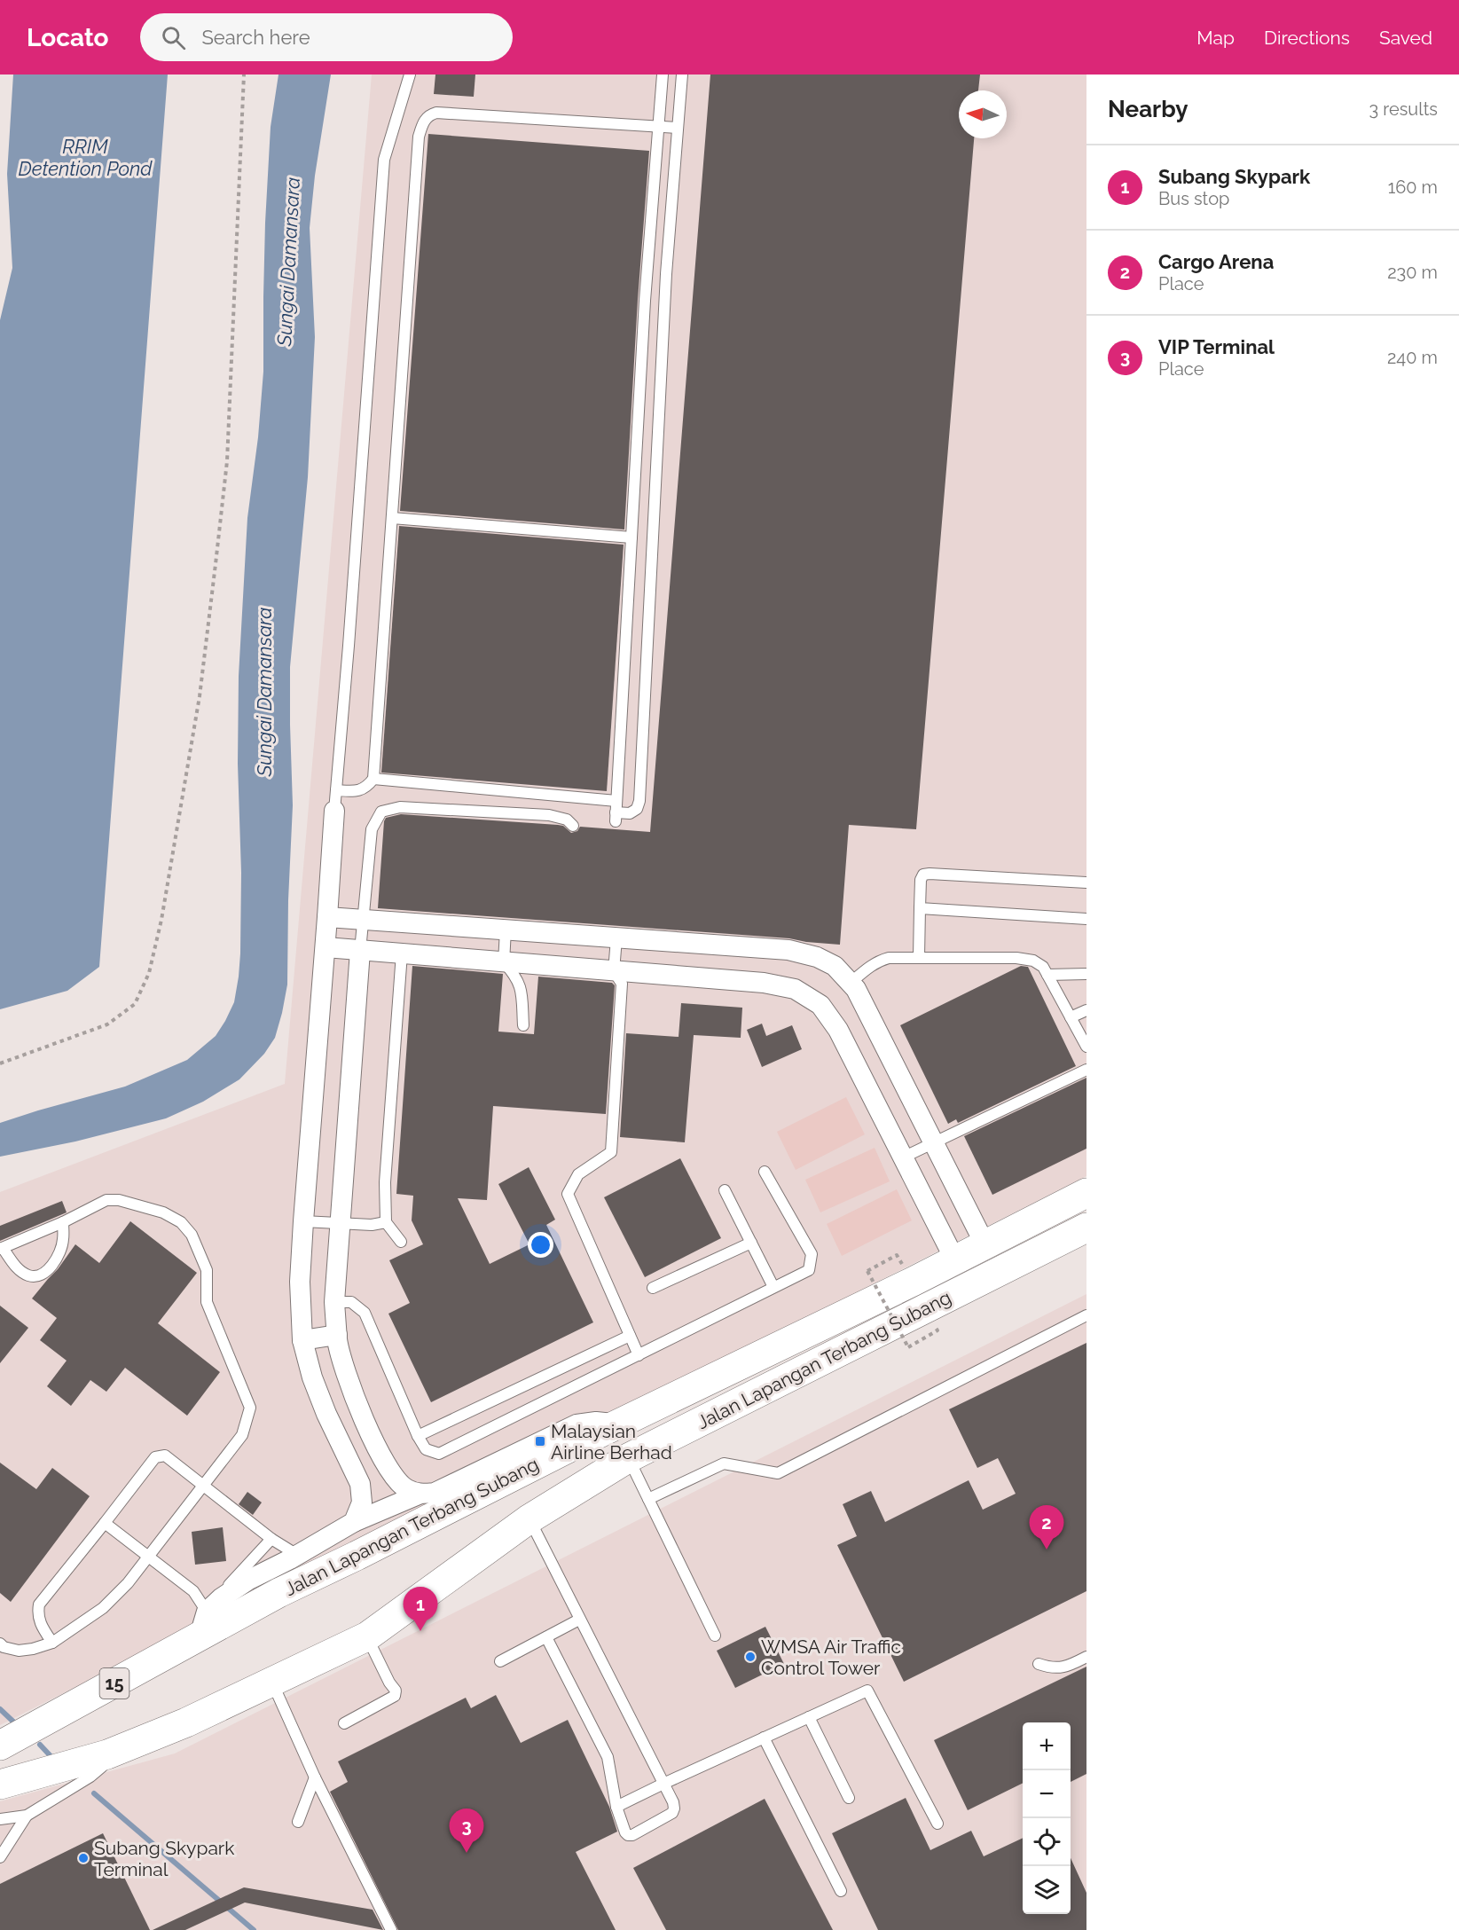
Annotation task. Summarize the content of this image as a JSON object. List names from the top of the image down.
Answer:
{
  "streets": {
    "main road": ["Jalan Lapangan Terbang Subang", "15"]
  },
  "water": ["RRIM Detention Pond", "Sungai Damansara"],
  "places": {
    "transit": ["Malaysian Airline Berhad"],
    "other": ["WMSA Air Traffic Control Tower", "Subang Skypark Terminal"]
  },
  "north": "left",
  "page": {
    "header": "Locato",
    "search": "Search here",
    "nav": ["Map", "Directions", "Saved"],
    "heading": ["Nearby", "3 results"],
    "list": [
      {
        "mark": "1",
        "name": "Subang Skypark",
        "note": "Bus stop",
        "value": "160 m"
      },
      {
        "mark": "2",
        "name": "Cargo Arena",
        "note": "Place",
        "value": "230 m"
      },
      {
        "mark": "3",
        "name": "VIP Terminal",
        "note": "Place",
        "value": "240 m"
      }
    ],
    "pins": ["2", "1", "3"],
    "map_buttons": ["+", "−"]
  }
}
